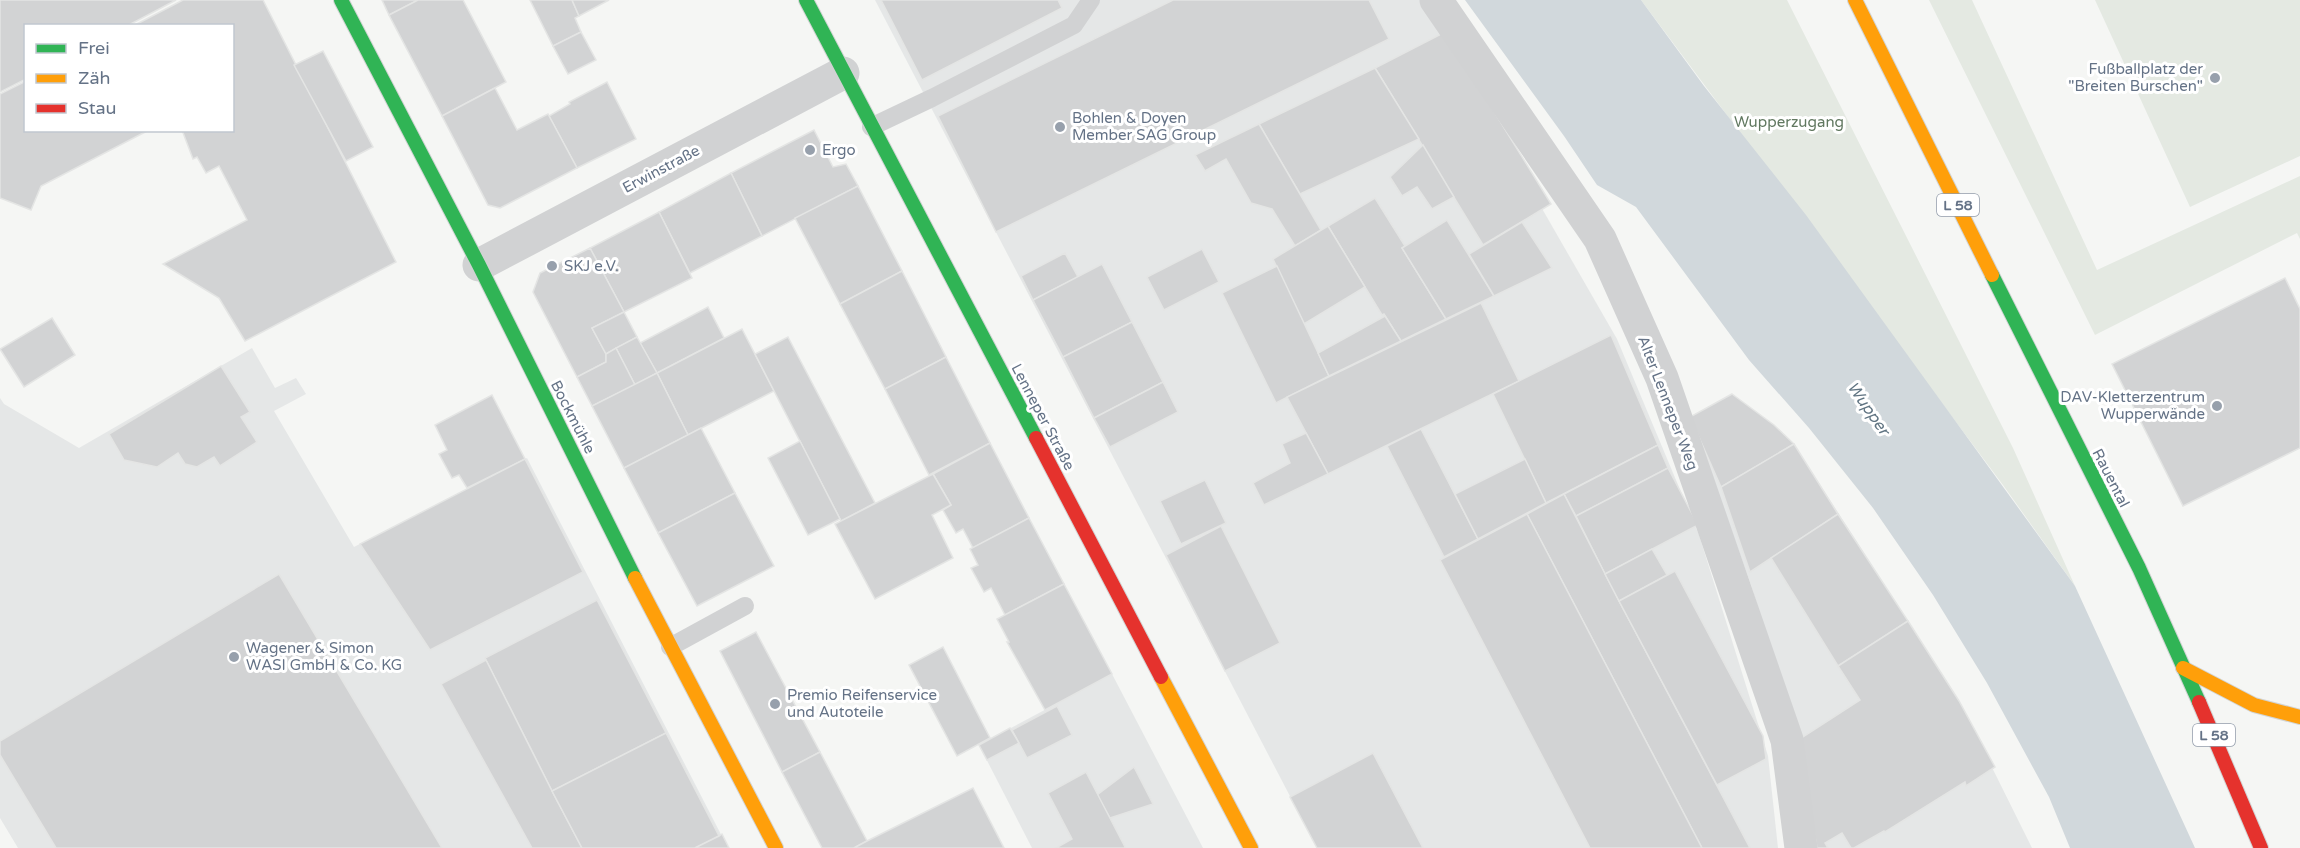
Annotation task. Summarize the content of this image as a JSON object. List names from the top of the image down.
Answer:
{
  "streets": {
    "main road": [
      "L 58",
      "Bockmühle",
      "Lenneper Straße",
      "Rauental"
    ],
    "street": ["Erwinstraße", "Alter Lenneper Weg"]
  },
  "crossings": [
    ["Erwinstraße", "Bockmühle"],
    ["Erwinstraße", "Lenneper Straße"]
  ],
  "water": ["Wupper"],
  "parks": ["Wupperzugang"],
  "places": [
    "Fußballplatz der \"Breiten Burschen\"",
    "Bohlen & Doyen Member SAG Group",
    "Ergo",
    "SKJ e.V.",
    "DAV-Kletterzentrum Wupperwände",
    "Wagener & Simon WASI GmbH & Co. KG",
    "Premio Reifenservice und Autoteile"
  ],
  "legend": ["Frei", "Zäh", "Stau"]
}
